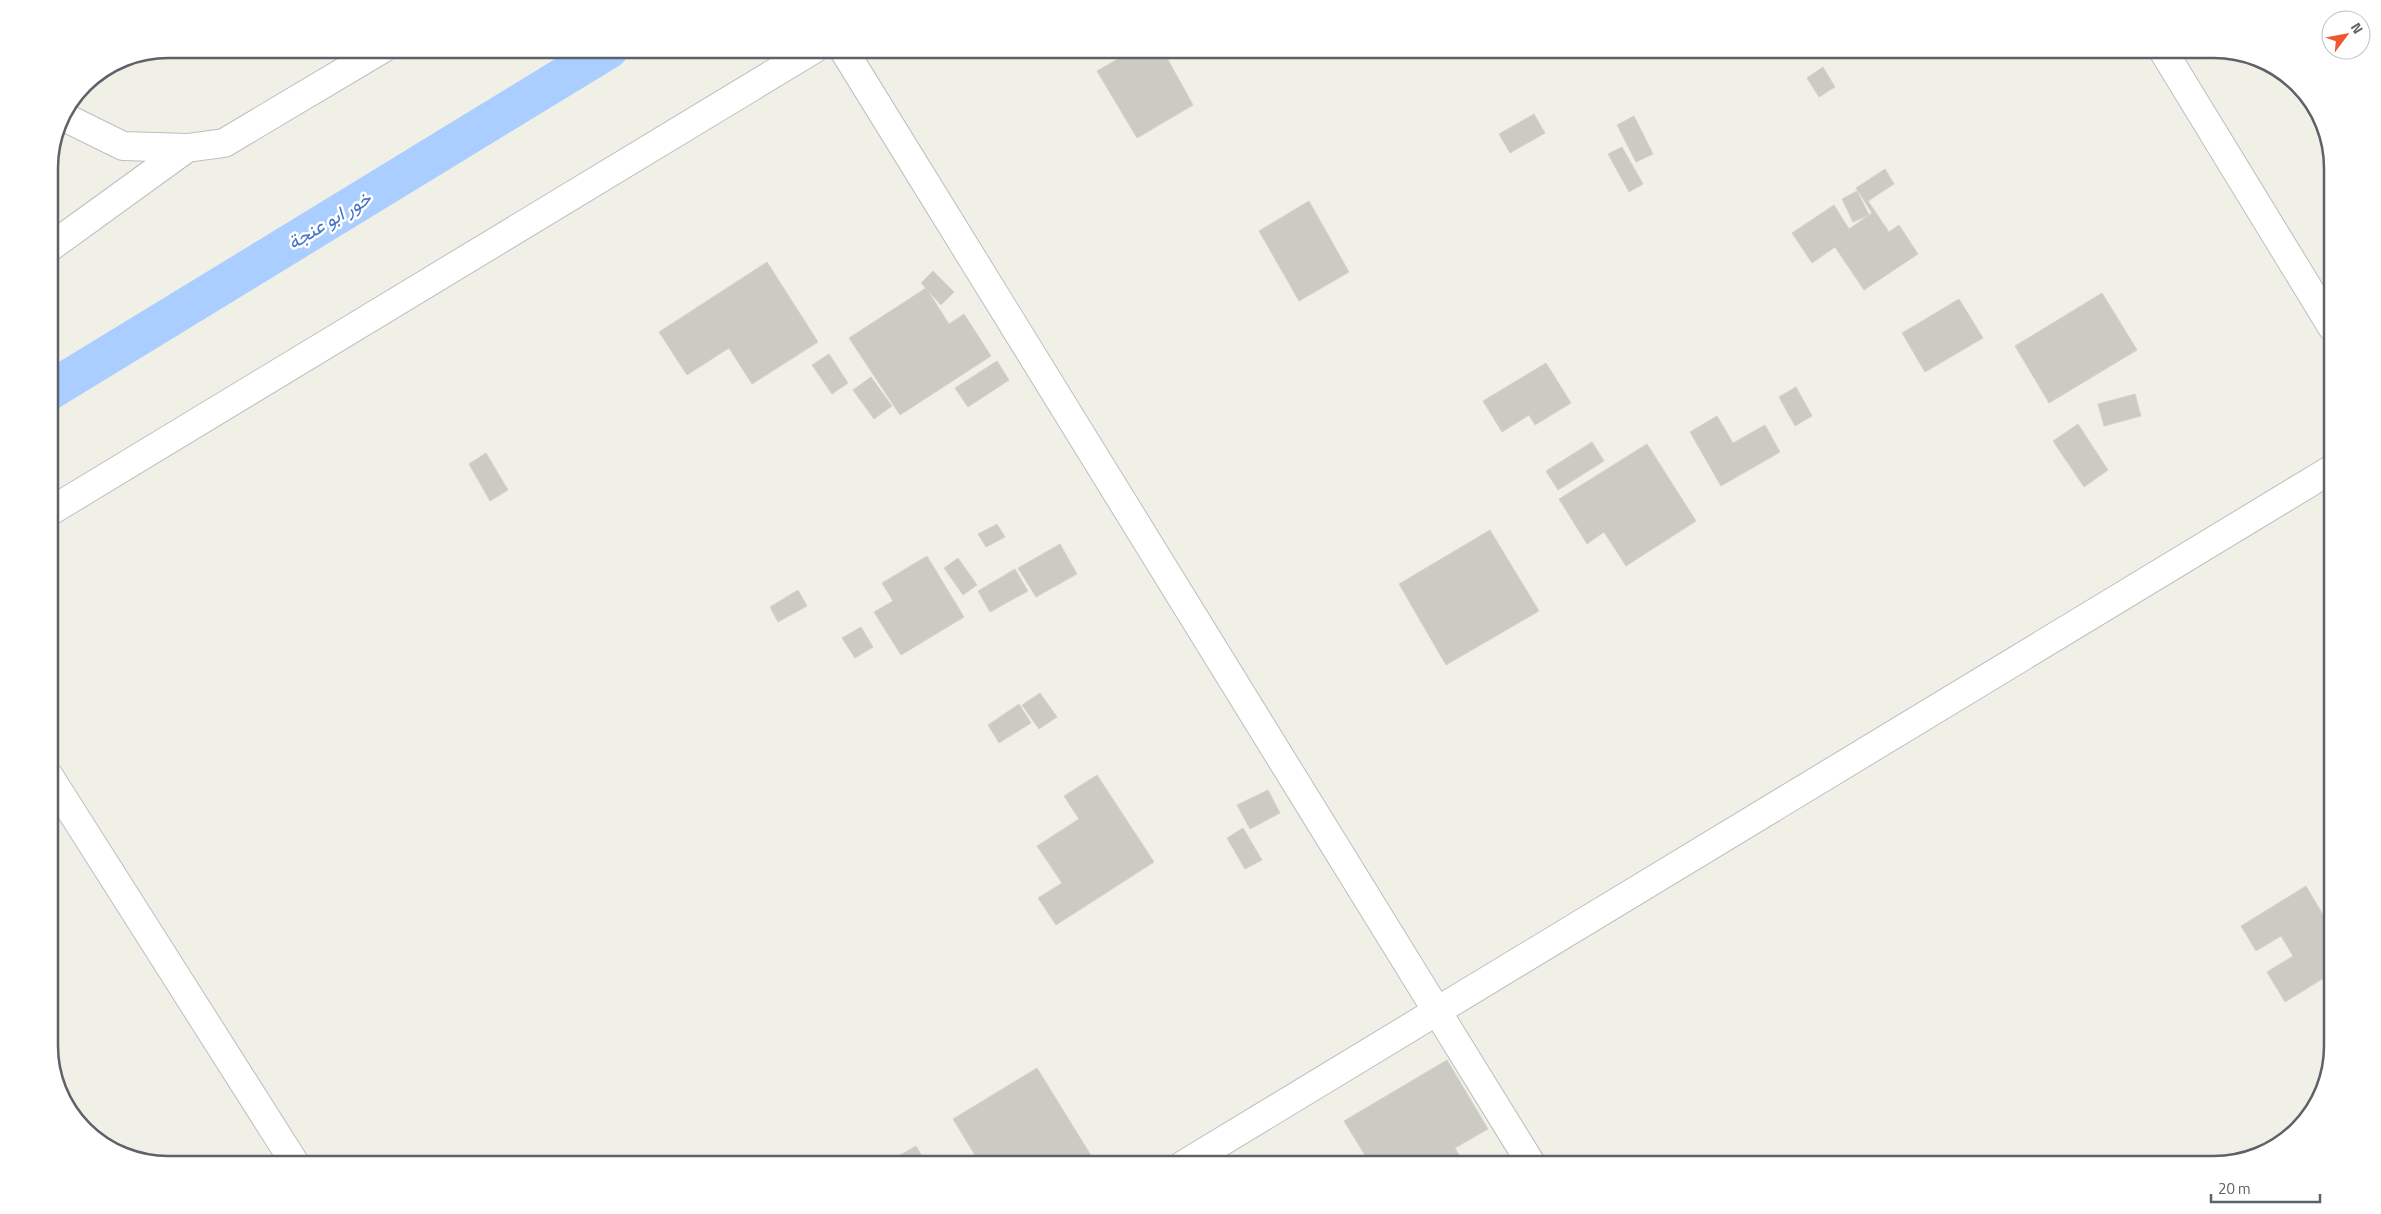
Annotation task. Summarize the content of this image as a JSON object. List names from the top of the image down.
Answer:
{
  "water": ["خور ابو عنجة"],
  "scale_bar": "20 m",
  "north": "top right"
}
